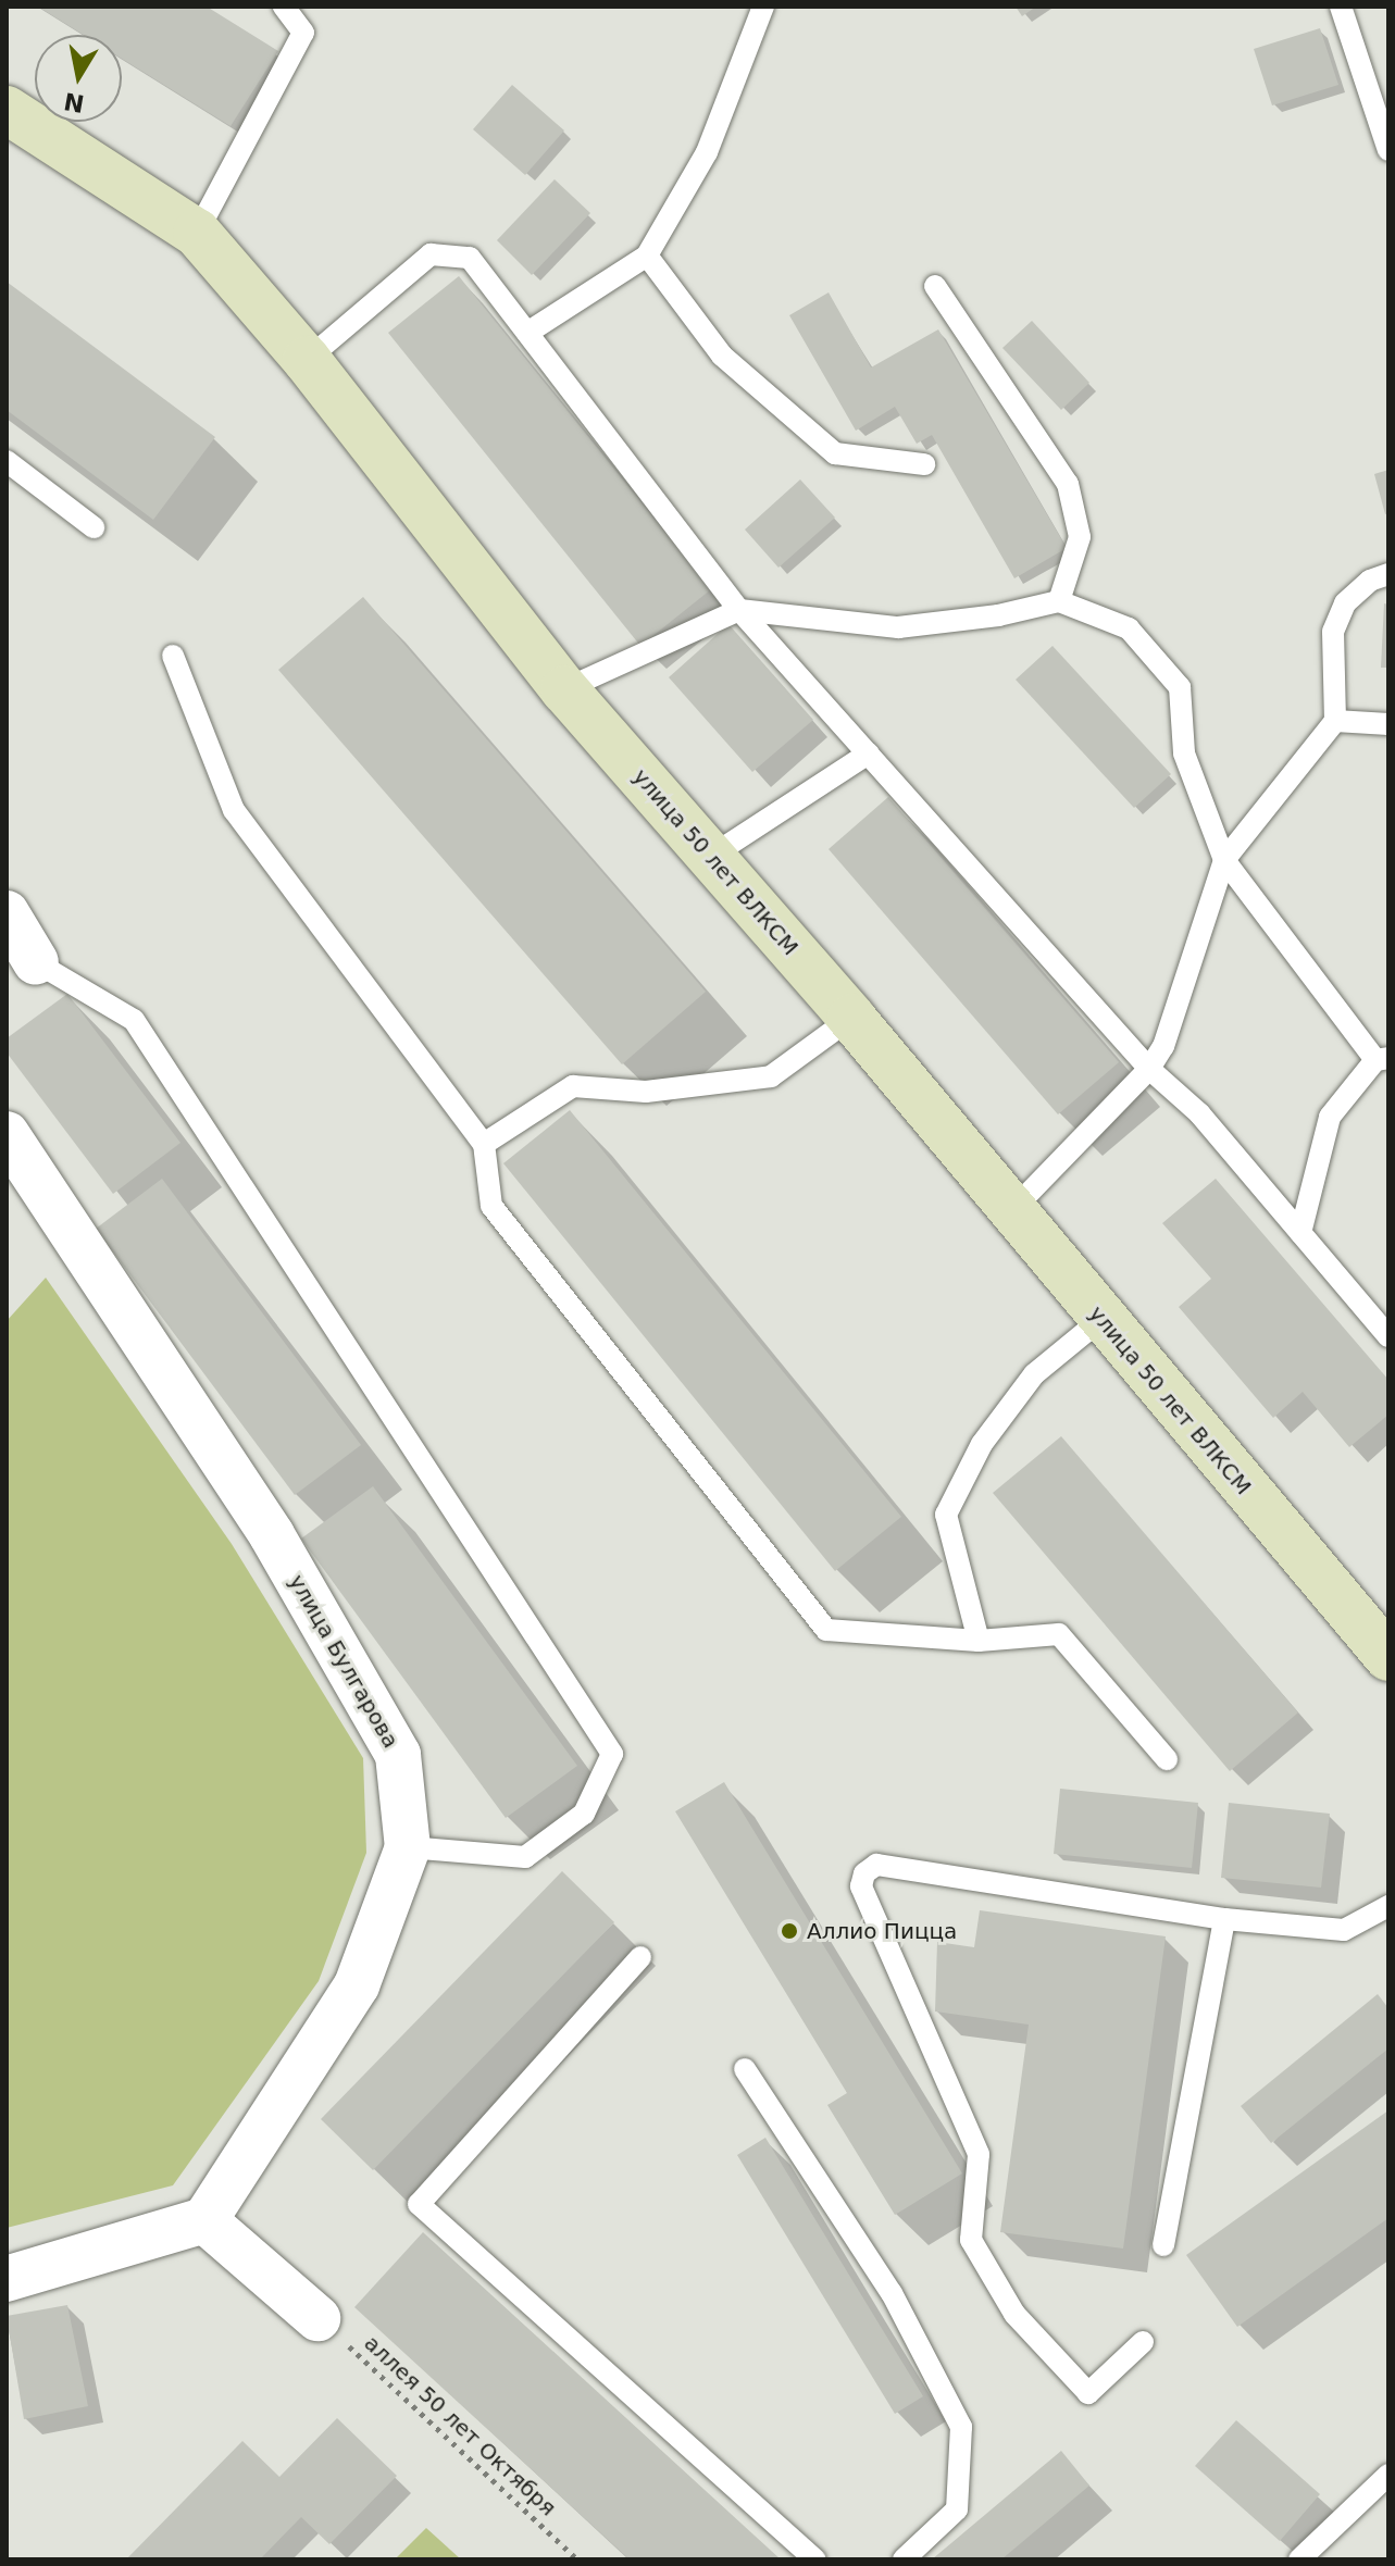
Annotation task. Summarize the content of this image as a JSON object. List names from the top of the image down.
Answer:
{
  "streets": {
    "street": ["улица 50 лет ВЛКСМ", "улица Булгарова"],
    "path": ["аллея 50 лет Октября"]
  },
  "places": ["Аллио Пицца"],
  "north": "bottom"
}
